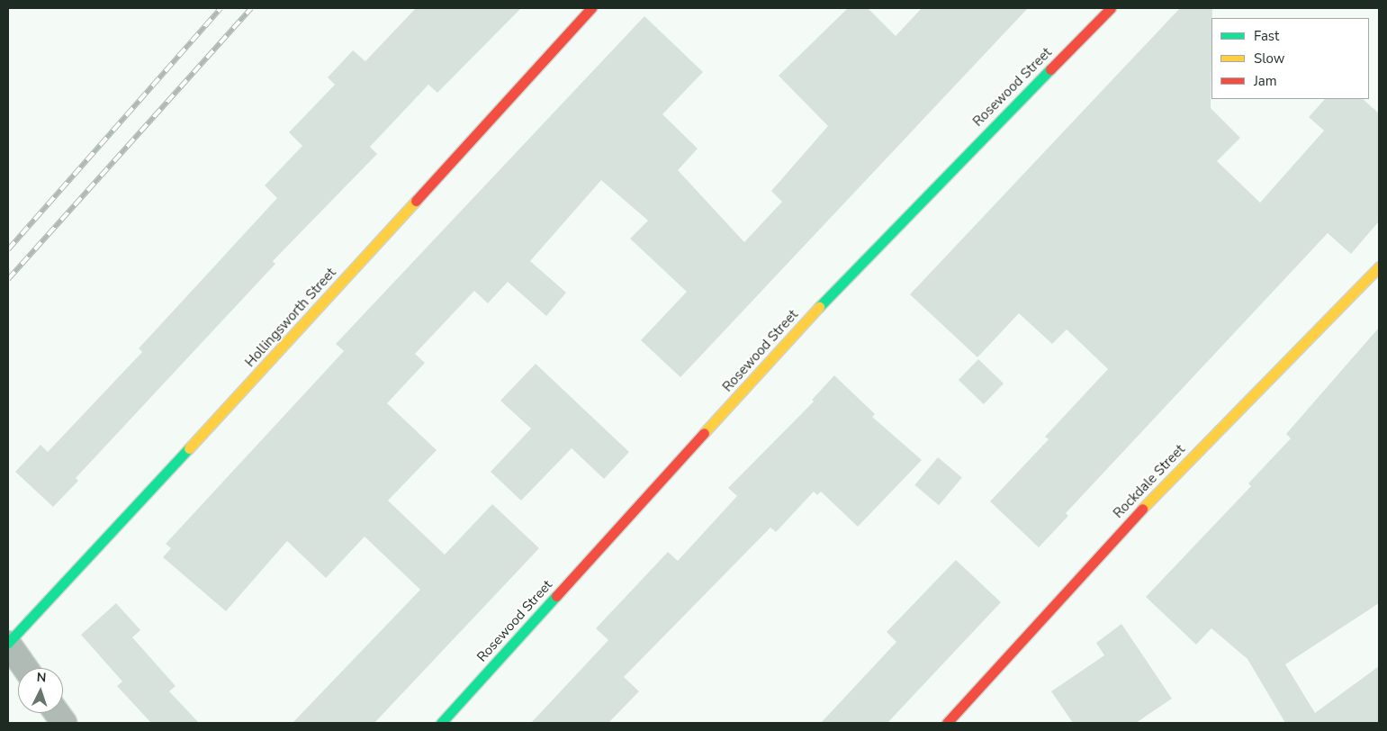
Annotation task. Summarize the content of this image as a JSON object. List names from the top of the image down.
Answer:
{
  "streets": {
    "street": ["Rosewood Street", "Hollingsworth Street", "Rockdale Street"]
  },
  "legend": ["Fast", "Slow", "Jam"],
  "north": "top"
}
